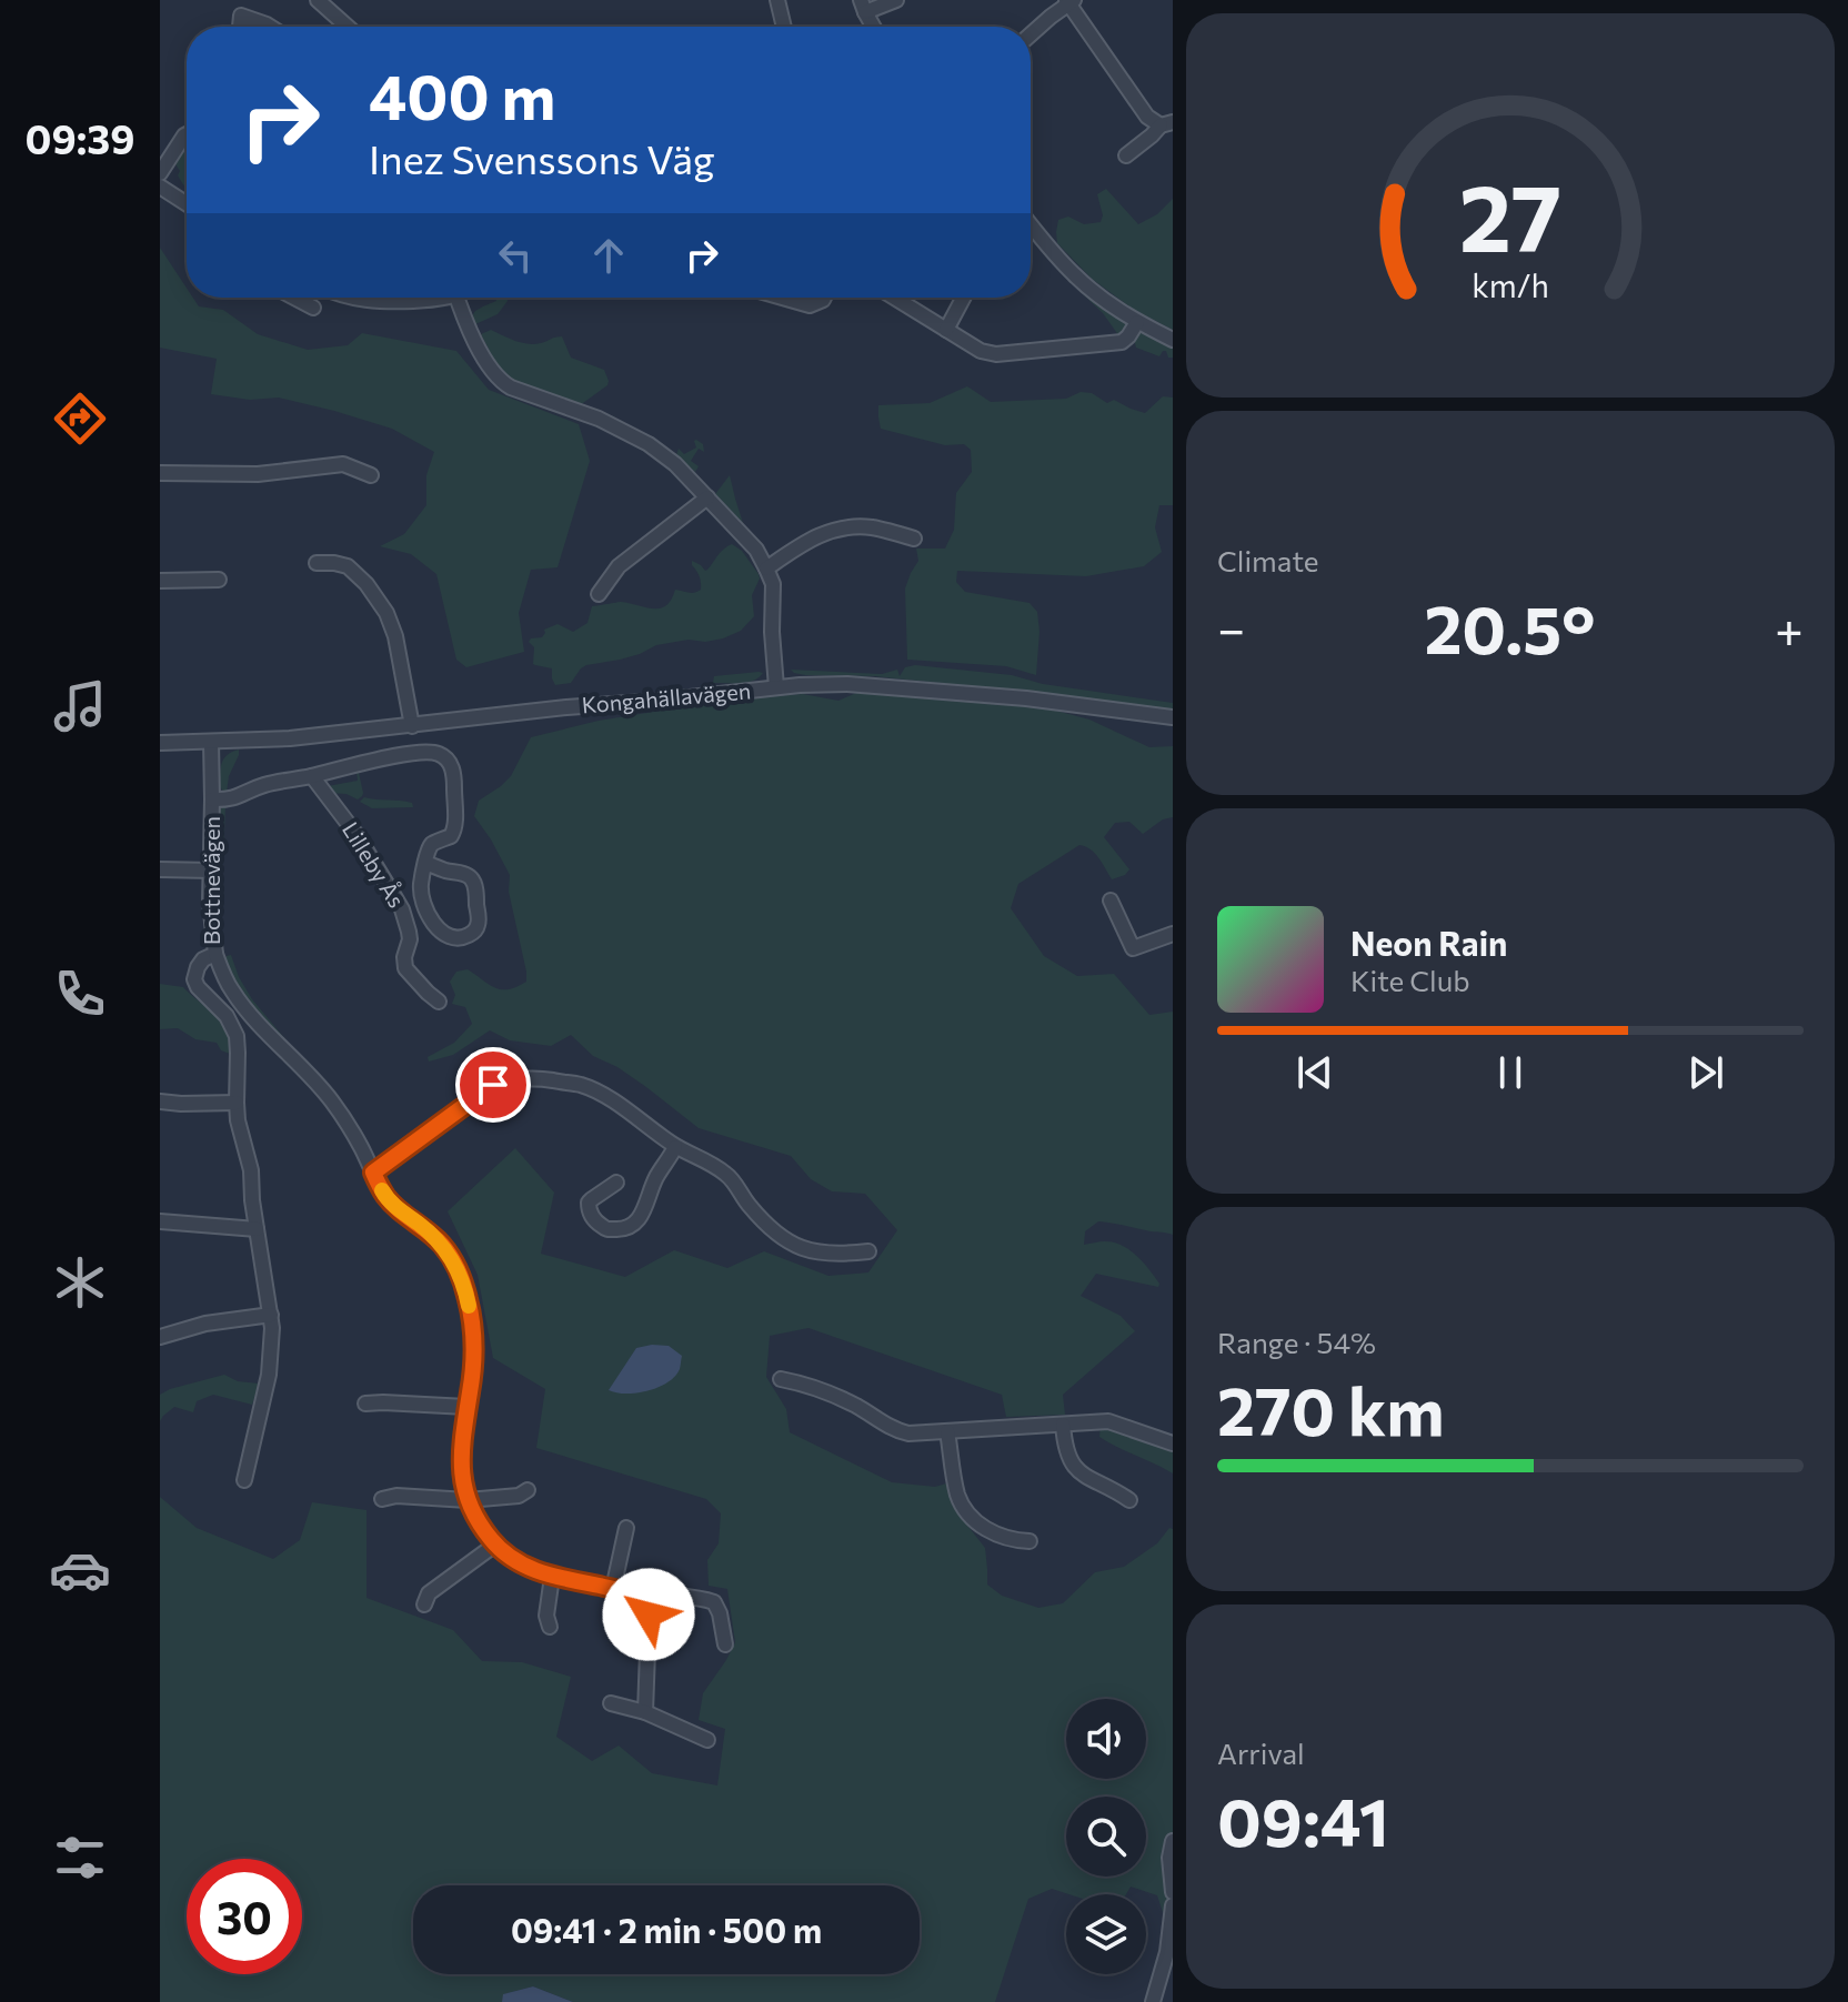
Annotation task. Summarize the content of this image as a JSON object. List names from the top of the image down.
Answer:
{
  "streets": {
    "street": ["Kongahällavägen", "Lilleby Ås", "Bottnevägen"]
  },
  "crossings": [
    ["Kongahällavägen", "Bottnevägen"],
    ["Lilleby Ås", "Bottnevägen"]
  ],
  "page": {
    "tabs": "09:39",
    "turn": ["400 m", "Inez Svenssons Väg"],
    "tile": [
      "Climate",
      ["Range · 54%", "270 km"],
      ["Arrival", "09:41"]
    ],
    "heat": ["−", "20.5°", "+"],
    "song": ["Neon Rain", "Kite Club"],
    "limit": "30",
    "trip": "09:41 · 2 min · 500 m",
    "gauge": ["27", "km/h"]
  }
}
